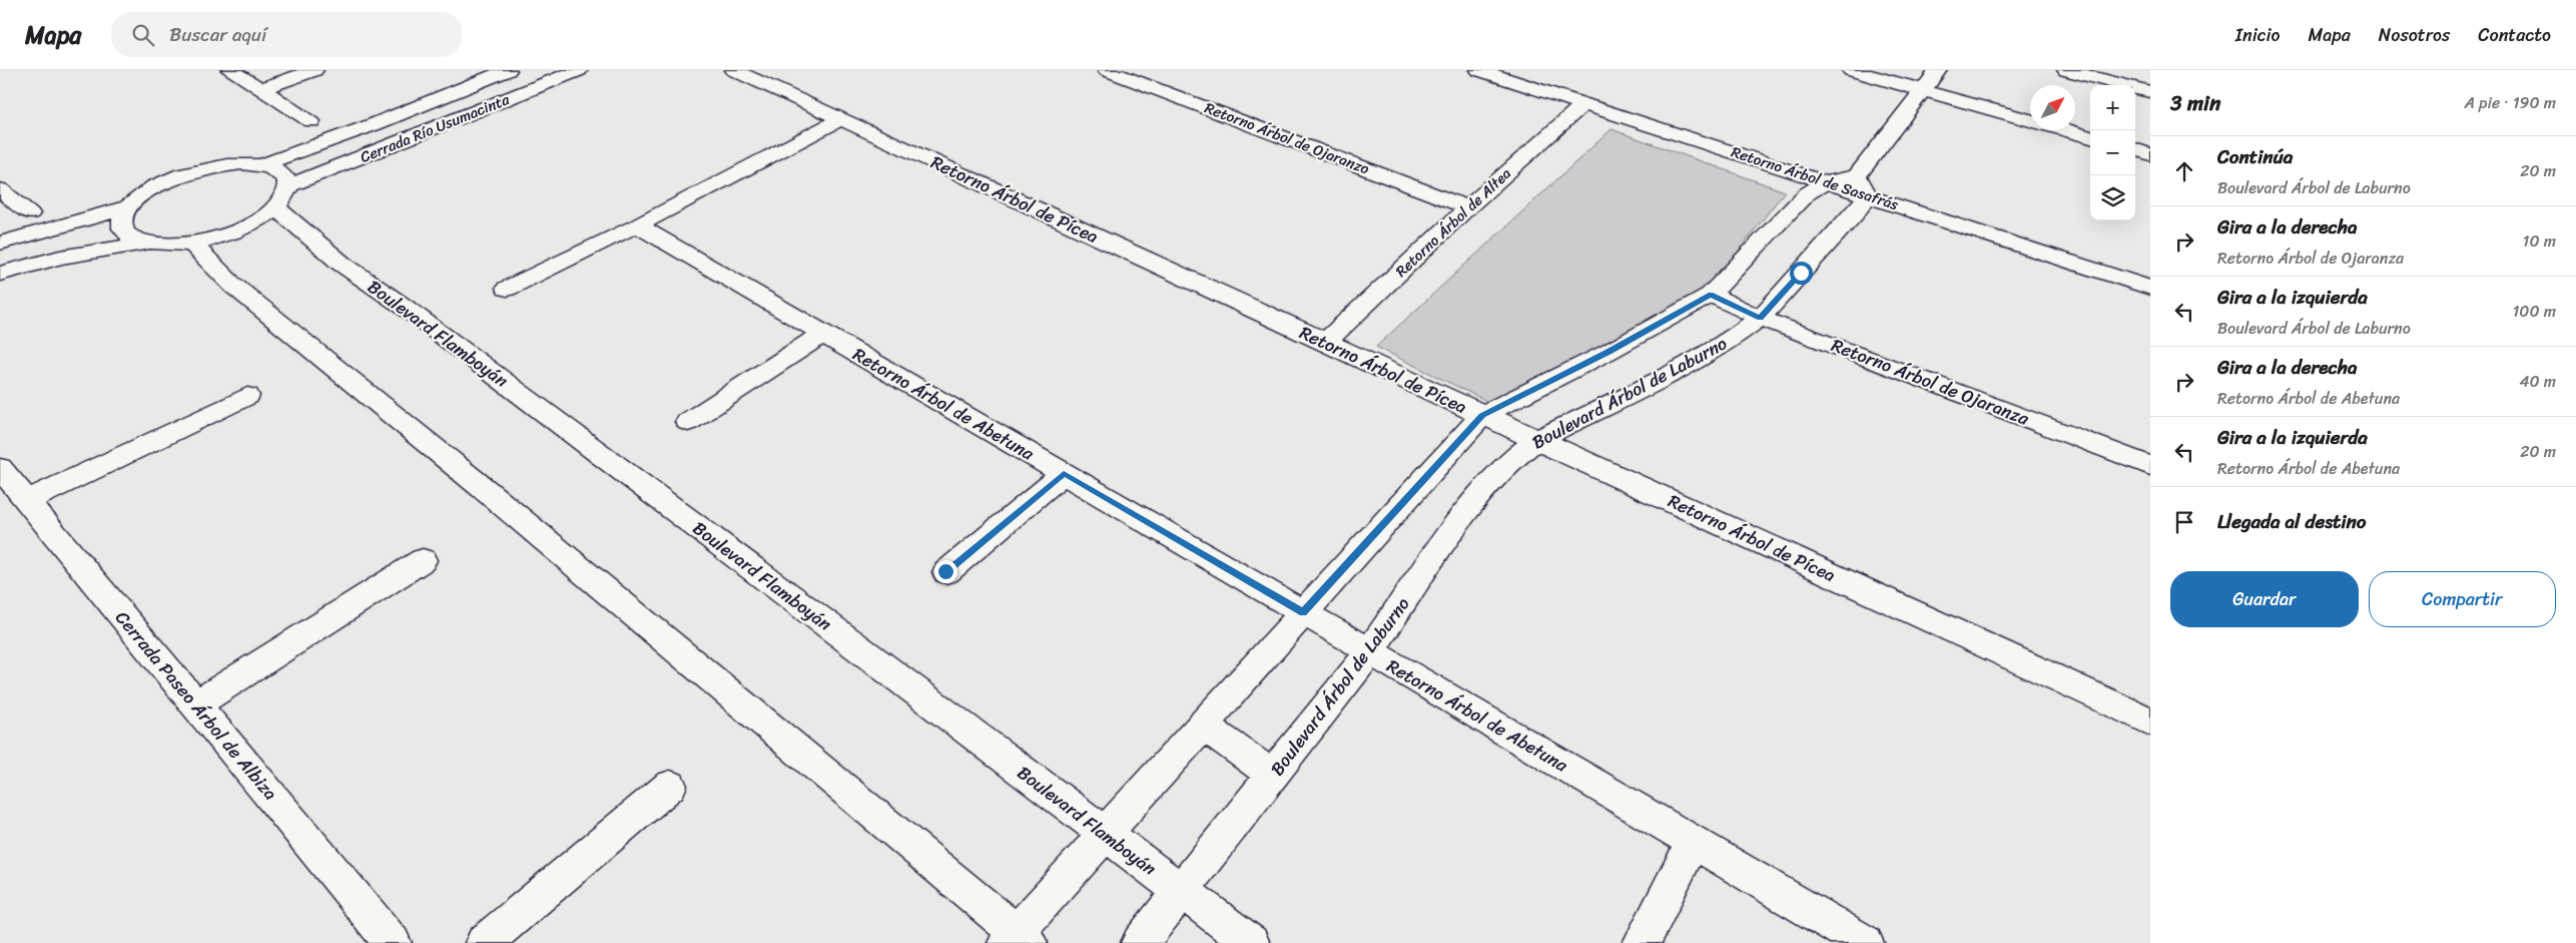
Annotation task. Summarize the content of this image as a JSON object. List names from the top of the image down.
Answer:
{
  "streets": {
    "street": [
      "Cerrada Río Usumacinta",
      "Retorno Árbol de Ojaranzo",
      "Retorno Árbol de Sasafrás",
      "Retorno Árbol de Pícea",
      "Retorno Árbol de Altea",
      "Boulevard Flamboyán",
      "Retorno Árbol de Ojaranza",
      "Boulevard Árbol de Laburno",
      "Retorno Árbol de Abetuna",
      "Cerrada Paseo Árbol de Albiza"
    ]
  },
  "crossings": [
    ["Cerrada Río Usumacinta", "Boulevard Flamboyán"],
    ["Retorno Árbol de Ojaranzo", "Retorno Árbol de Altea"],
    ["Retorno Árbol de Sasafrás", "Retorno Árbol de Altea"],
    ["Retorno Árbol de Sasafrás", "Boulevard Árbol de Laburno"],
    ["Retorno Árbol de Pícea", "Retorno Árbol de Altea"],
    ["Retorno Árbol de Pícea", "Boulevard Árbol de Laburno"],
    ["Boulevard Flamboyán", "Boulevard Árbol de Laburno"],
    ["Retorno Árbol de Ojaranza", "Boulevard Árbol de Laburno"],
    ["Boulevard Árbol de Laburno", "Retorno Árbol de Abetuna"]
  ],
  "north": "top right",
  "page": {
    "header": "Mapa",
    "search": "Buscar aquí",
    "nav": [
      "Inicio",
      "Mapa",
      "Nosotros",
      "Contacto"
    ],
    "heading": ["3 min", "A pie · 190 m"],
    "map_buttons": ["+", "−"],
    "list": [
      ["Continúa", "Boulevard Árbol de Laburno", "20 m"],
      ["Gira a la derecha", "Retorno Árbol de Ojaranza", "10 m"],
      ["Gira a la izquierda", "Boulevard Árbol de Laburno", "100 m"],
      ["Gira a la derecha", "Retorno Árbol de Abetuna", "40 m"],
      ["Gira a la izquierda", "Retorno Árbol de Abetuna", "20 m"],
      "Llegada al destino"
    ],
    "buttons": ["Guardar", "Compartir"]
  }
}
